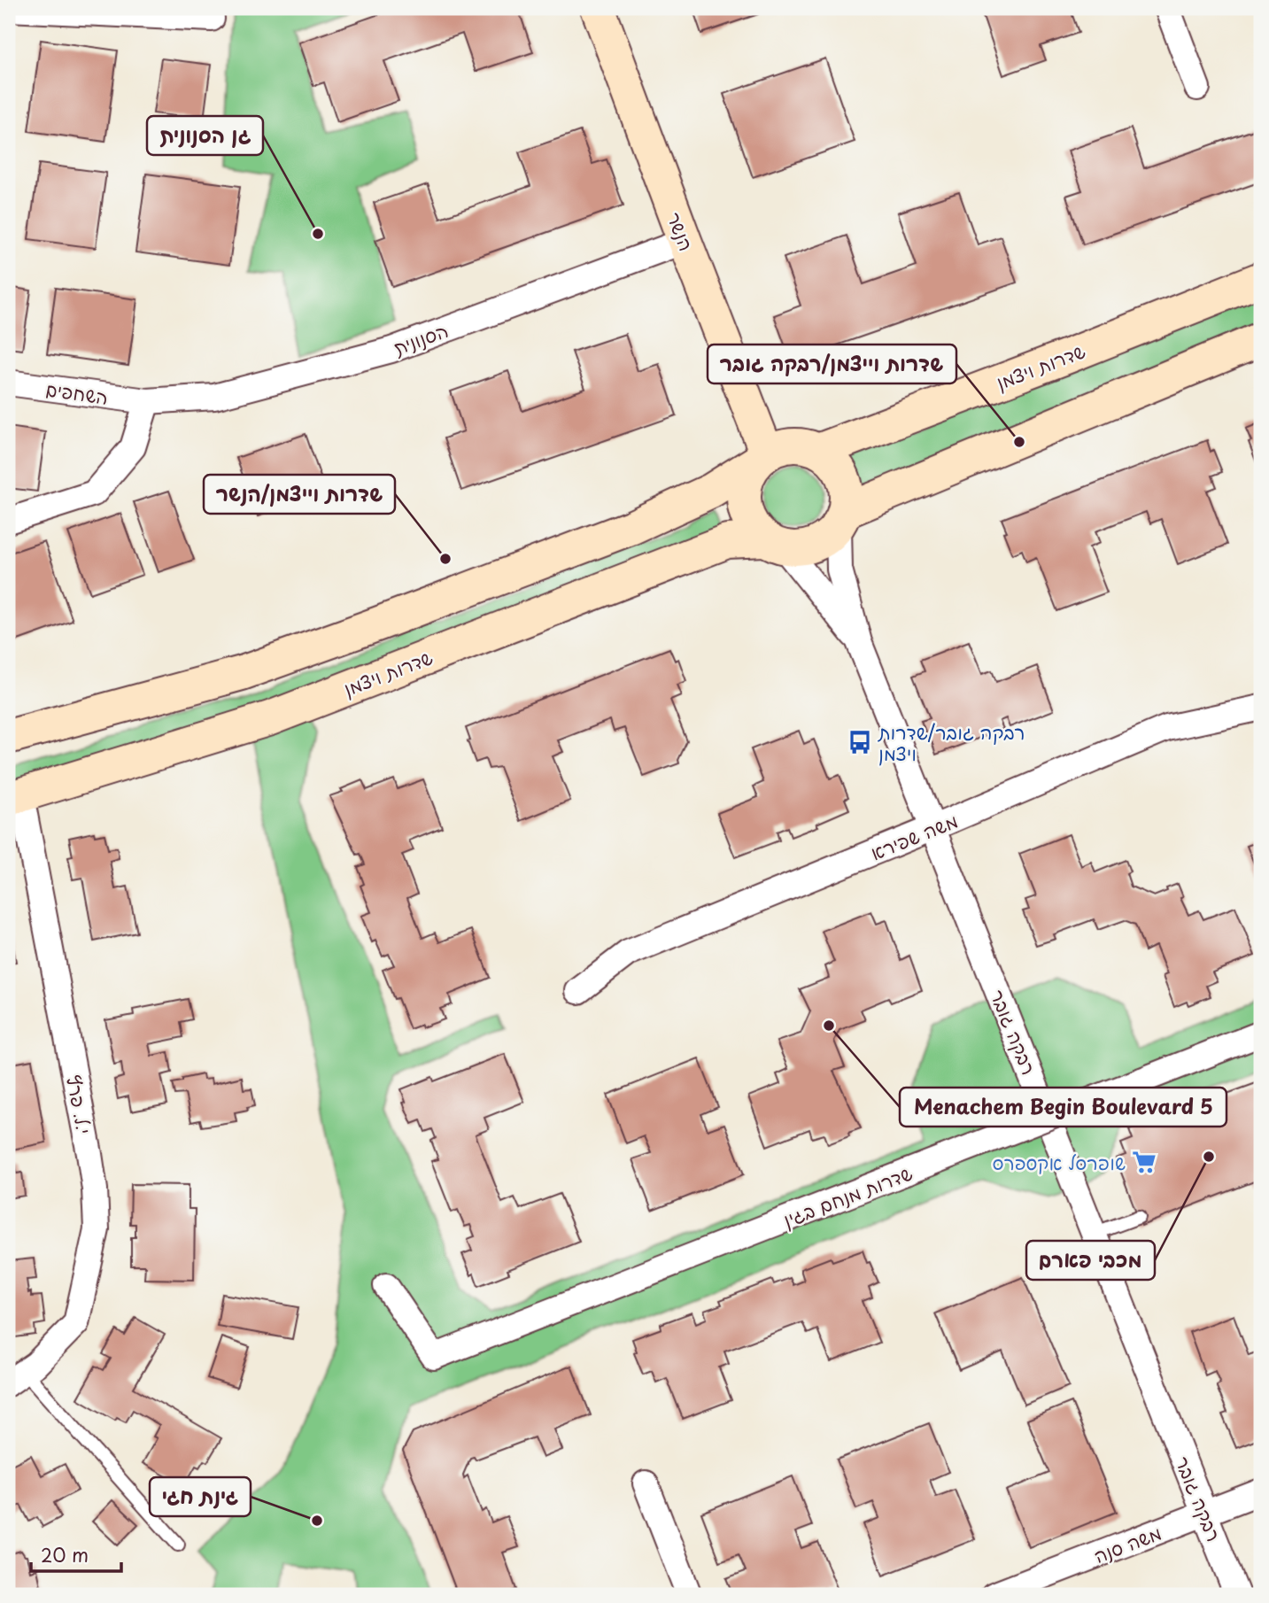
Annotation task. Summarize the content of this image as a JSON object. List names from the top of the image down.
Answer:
{
  "streets": {
    "street": [
      "הנשר",
      "הסנונית",
      "שדרות ויצמן",
      "השחפים",
      "משה שפירא",
      "רבקה גובר",
      "י.ל. פרץ",
      "שדרות מנחם בגין",
      "משה סנה"
    ]
  },
  "crossings": [
    ["הנשר", "הסנונית"],
    ["הנשר", "שדרות ויצמן"],
    ["הנשר", "רבקה גובר"],
    ["הסנונית", "השחפים"],
    ["שדרות ויצמן", "רבקה גובר"],
    ["שדרות ויצמן", "י.ל. פרץ"],
    ["משה שפירא", "רבקה גובר"],
    ["רבקה גובר", "משה סנה"]
  ],
  "places": {
    "other": [
      "גן הסנונית",
      "שדרות וייצמן/רבקה גובר",
      "שדרות וייצמן/הנשר",
      "Menachem Begin Boulevard 5",
      "מכבי פארם",
      "גינת חגי"
    ],
    "bus stop": ["רבקה גובר/שדרות ויצמן"],
    "supermarket": ["שופרסל אקספרס"]
  },
  "scale_bar": "20 m"
}
